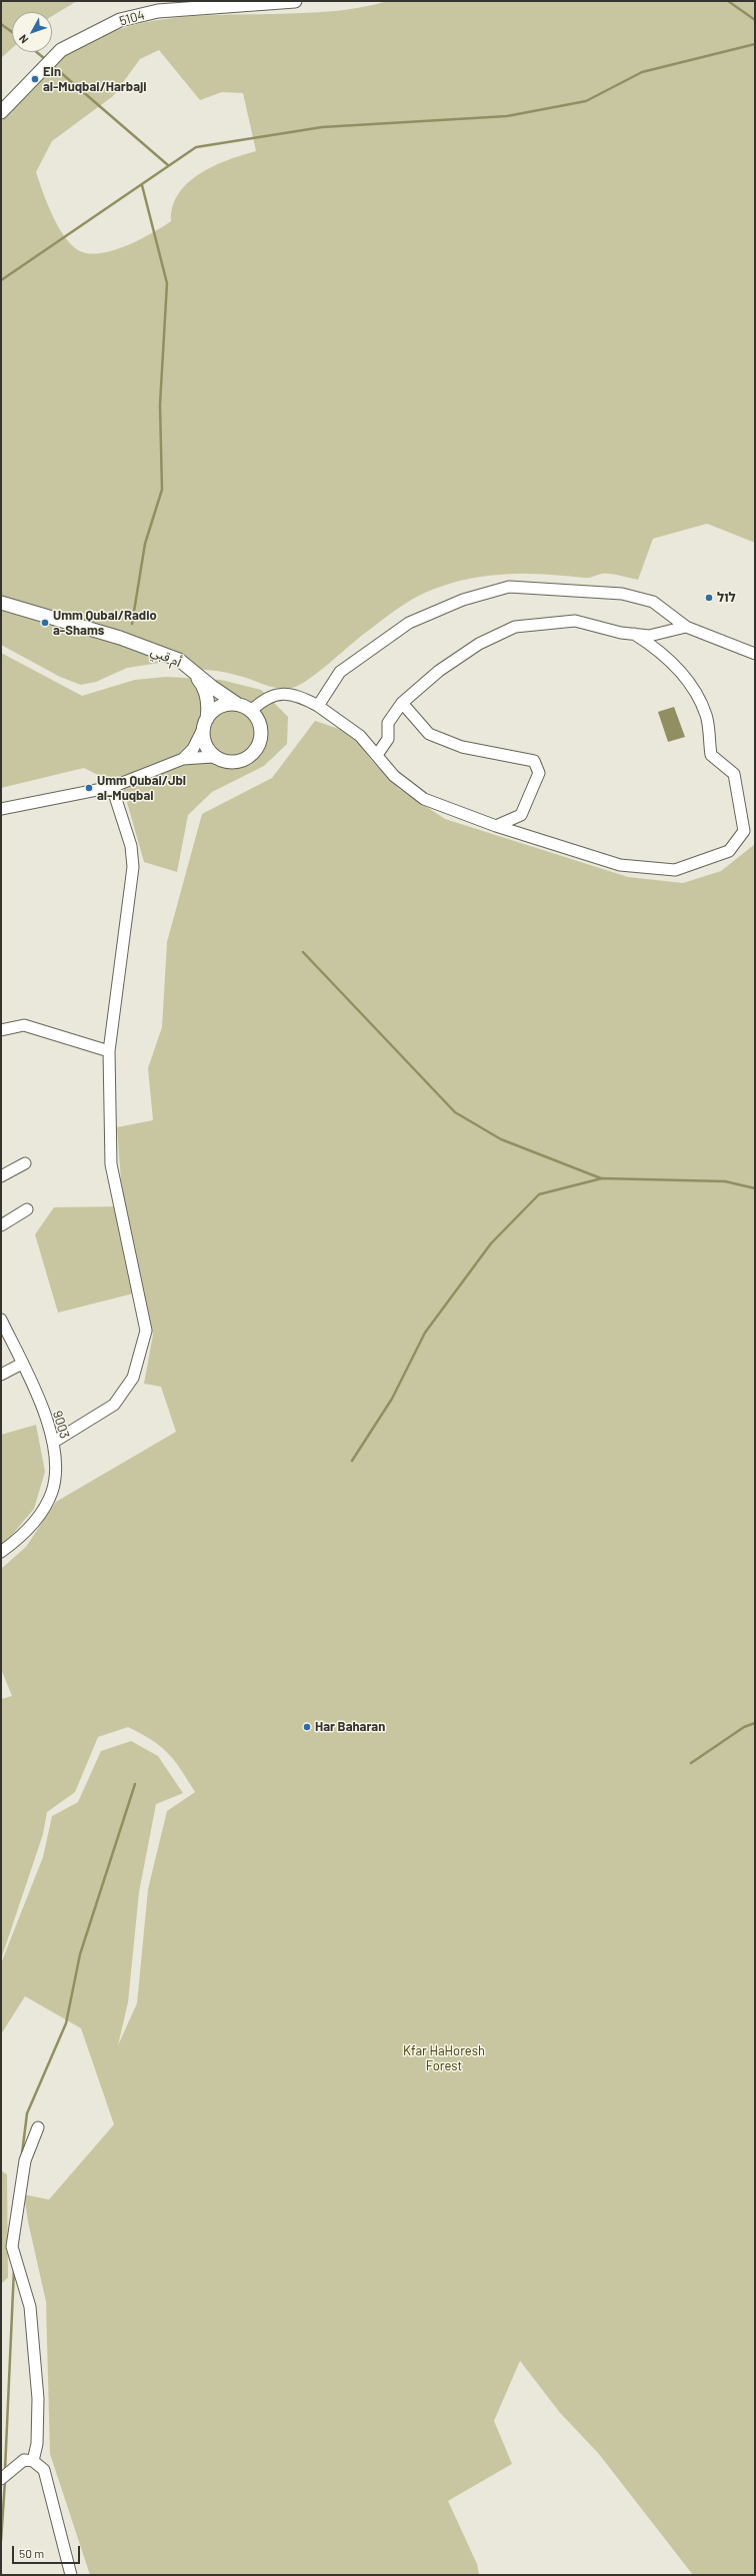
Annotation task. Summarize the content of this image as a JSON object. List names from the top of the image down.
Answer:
{
  "streets": {
    "street": ["5104", "أم قبي", "9003"]
  },
  "parks": ["Kfar HaHoresh Forest"],
  "places": [
    "Ein al-Muqbai/Harbaji",
    "לול",
    "Umm Qubai/Radio a-Shams",
    "Umm Qubai/Jbl al-Muqbai",
    "Har Baharan"
  ],
  "scale_bar": "50 m",
  "north": "bottom left"
}
